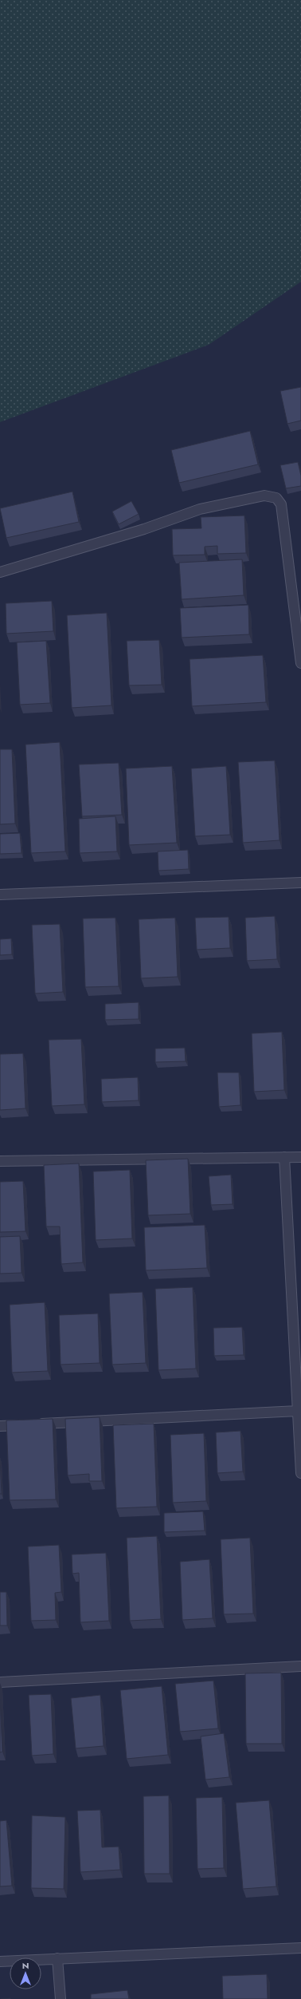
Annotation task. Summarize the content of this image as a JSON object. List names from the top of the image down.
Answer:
{
  "north": "top"
}
